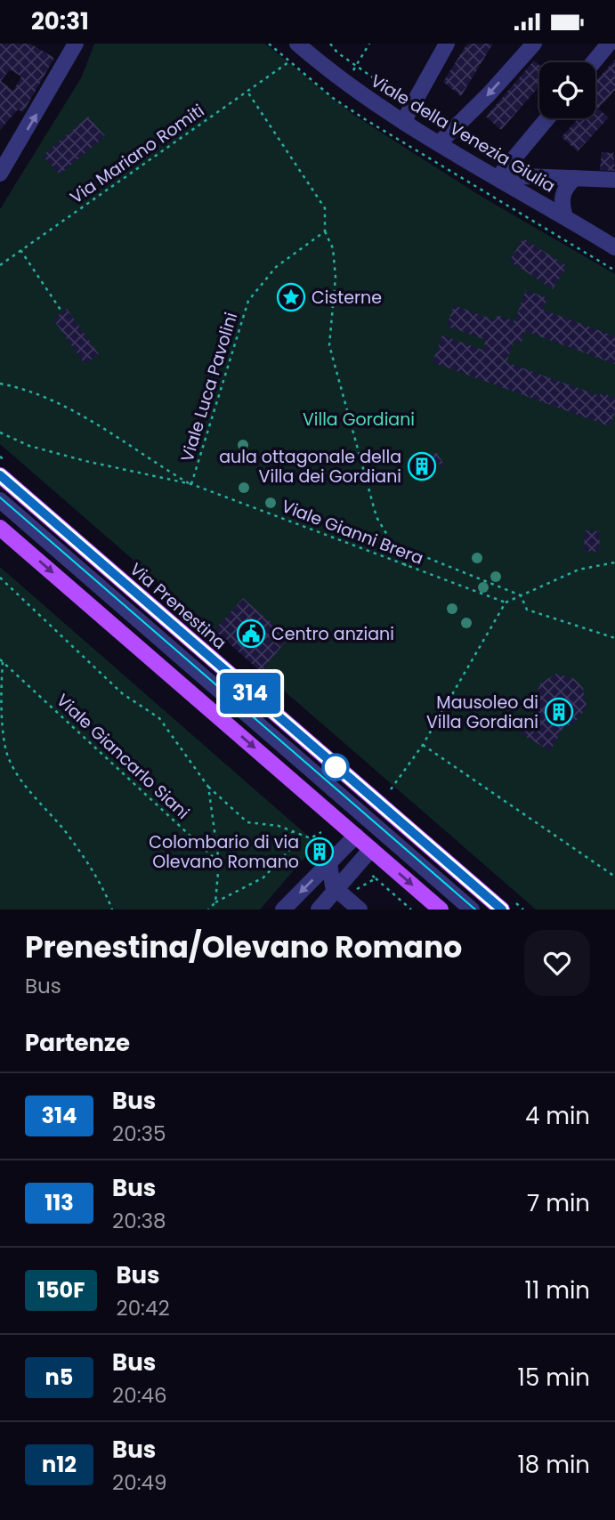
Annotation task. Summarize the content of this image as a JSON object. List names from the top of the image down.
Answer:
{
  "streets": {
    "main road": ["Via Prenestina"],
    "street": ["Viale della Venezia Giulia"],
    "path": [
      "Via Mariano Romiti",
      "Viale Luca Pavolini",
      "Viale Gianni Brera",
      "Viale Giancarlo Siani"
    ]
  },
  "crossings": [
    ["Viale Luca Pavolini", "Viale Gianni Brera"]
  ],
  "parks": ["Villa Gordiani"],
  "places": {
    "place": ["Cisterne"],
    "building": ["aula ottagonale della Villa dei Gordiani", "Mausoleo di Villa Gordiani", "Colombario di via Olevano Romano"],
    "public building": ["Centro anziani"]
  },
  "lines": ["bus line 314"],
  "page": {
    "status": "20:31",
    "on_map": "314",
    "heading": [
      ["Prenestina/Olevano Romano", "Bus"],
      "Partenze"
    ],
    "list": [
      {
        "mark": "314",
        "name": "Bus",
        "note": "20:35",
        "value": "4 min"
      },
      {
        "mark": "113",
        "name": "Bus",
        "note": "20:38",
        "value": "7 min"
      },
      {
        "mark": "150F",
        "name": "Bus",
        "note": "20:42",
        "value": "11 min"
      },
      {
        "mark": "n5",
        "name": "Bus",
        "note": "20:46",
        "value": "15 min"
      },
      {
        "mark": "n12",
        "name": "Bus",
        "note": "20:49",
        "value": "18 min"
      }
    ]
  }
}
